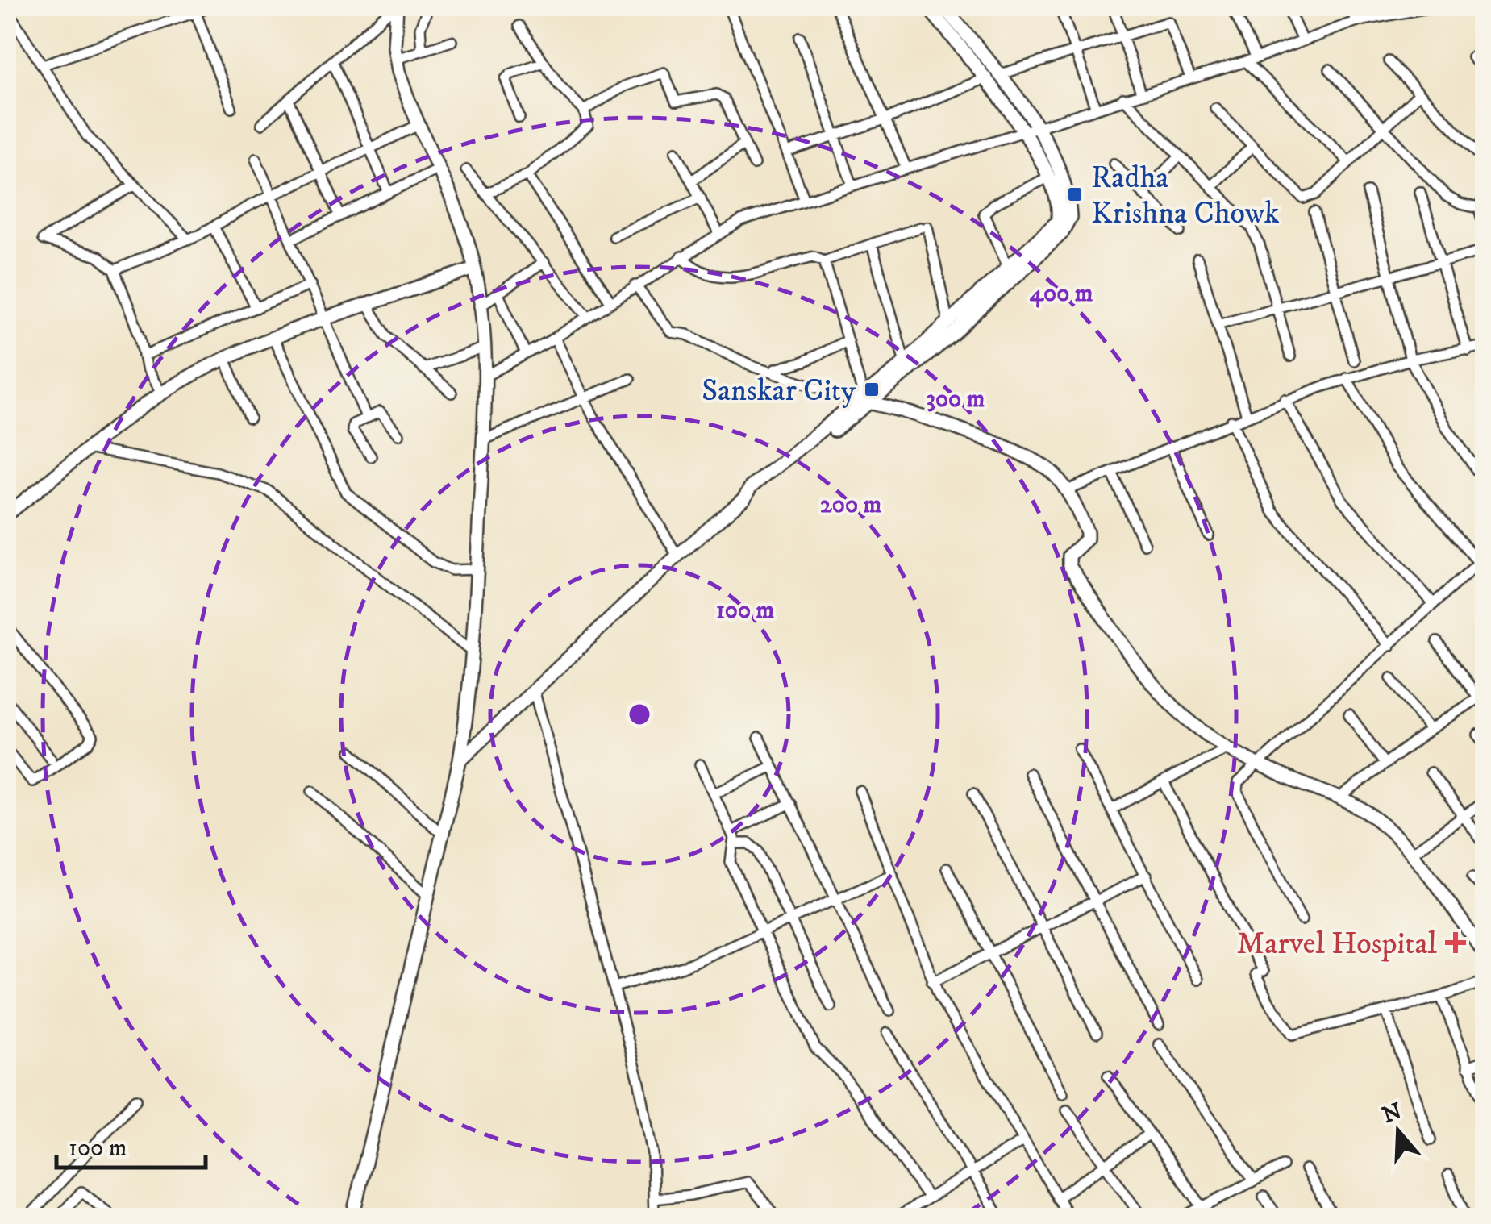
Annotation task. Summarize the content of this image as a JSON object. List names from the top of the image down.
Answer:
{
  "places": {
    "transit": ["Radha Krishna Chowk", "Sanskar City"],
    "health": ["Marvel Hospital"]
  },
  "scale_bar": "100 m",
  "north": "top",
  "rings": [
    "400 m",
    "300 m",
    "200 m",
    "100 m"
  ]
}
